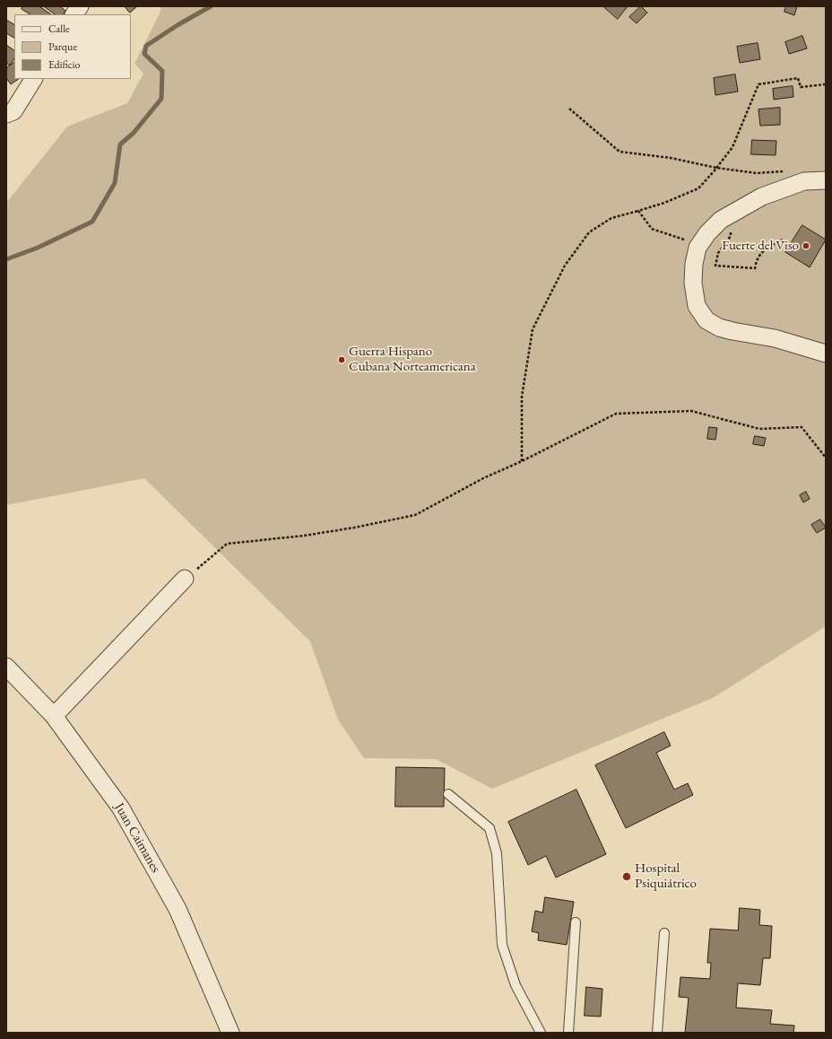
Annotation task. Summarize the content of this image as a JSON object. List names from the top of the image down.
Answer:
{
  "streets": {
    "street": ["Juan Caimanes"]
  },
  "places": ["Fuerte del Viso", "Guerra Hispano Cubana Norteamericana", "Hospital Psiquiátrico"],
  "legend": ["Calle", "Parque", "Edificio"]
}
